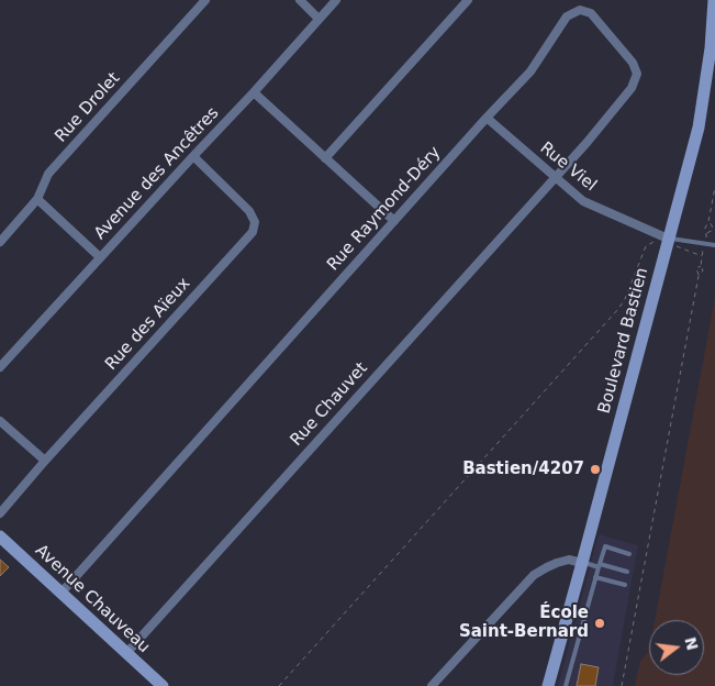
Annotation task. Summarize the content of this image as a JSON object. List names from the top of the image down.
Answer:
{
  "streets": {
    "main road": ["Boulevard Bastien", "Avenue Chauveau"],
    "street": [
      "Rue Drolet",
      "Rue Viel",
      "Avenue des Ancêtres",
      "Rue Raymond-Déry",
      "Rue des Aïeux",
      "Rue Chauvet"
    ]
  },
  "crossings": [
    ["Rue Viel", "Rue Raymond-Déry"],
    ["Rue Viel", "Boulevard Bastien"],
    ["Rue Viel", "Rue Chauvet"],
    ["Avenue des Ancêtres", "Rue des Aïeux"],
    ["Rue Raymond-Déry", "Rue Chauvet"],
    ["Rue Raymond-Déry", "Avenue Chauveau"],
    ["Rue Chauvet", "Avenue Chauveau"]
  ],
  "places": ["Bastien/4207", "École Saint-Bernard"],
  "north": "right"
}
